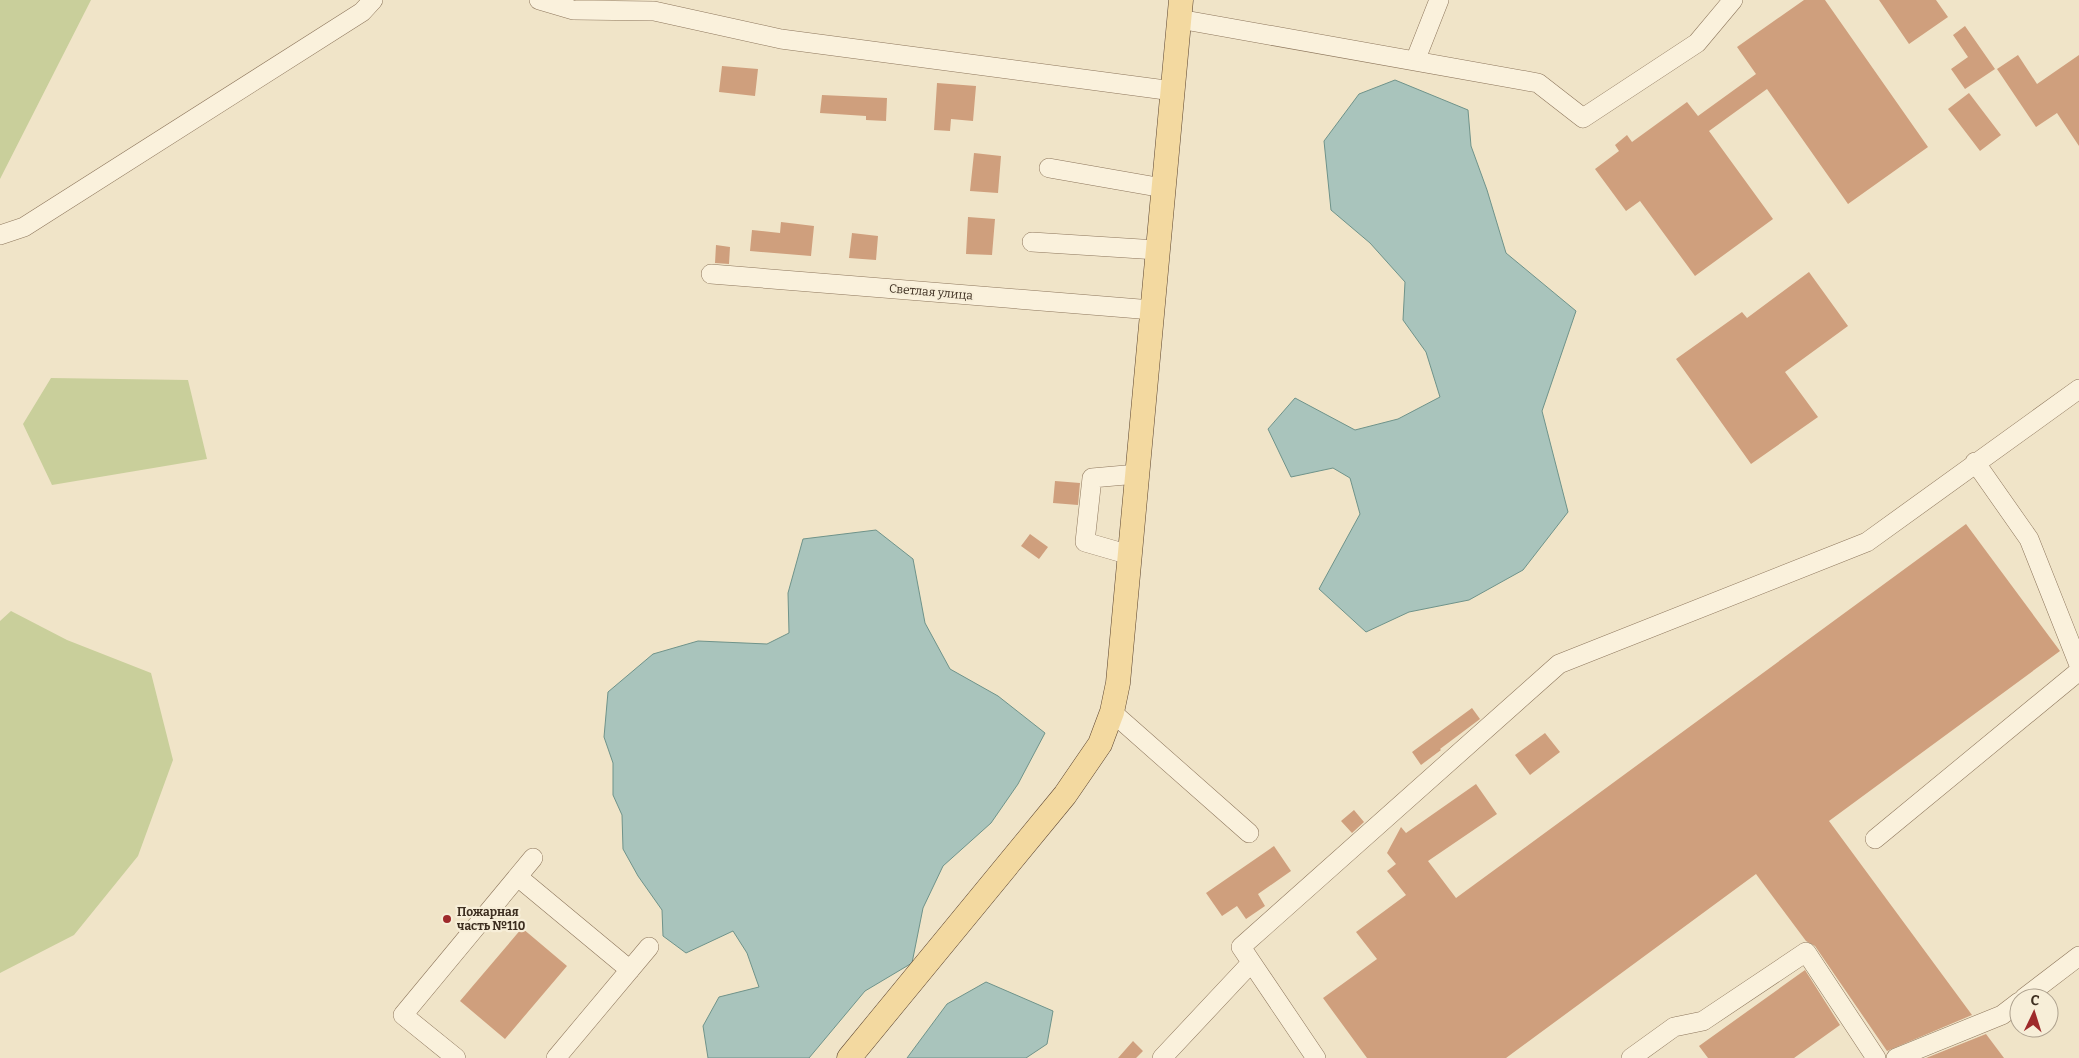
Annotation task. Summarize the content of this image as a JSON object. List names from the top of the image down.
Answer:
{
  "streets": {
    "lane": ["Светлая улица"]
  },
  "places": ["Пожарная часть №110"],
  "north": "top"
}
